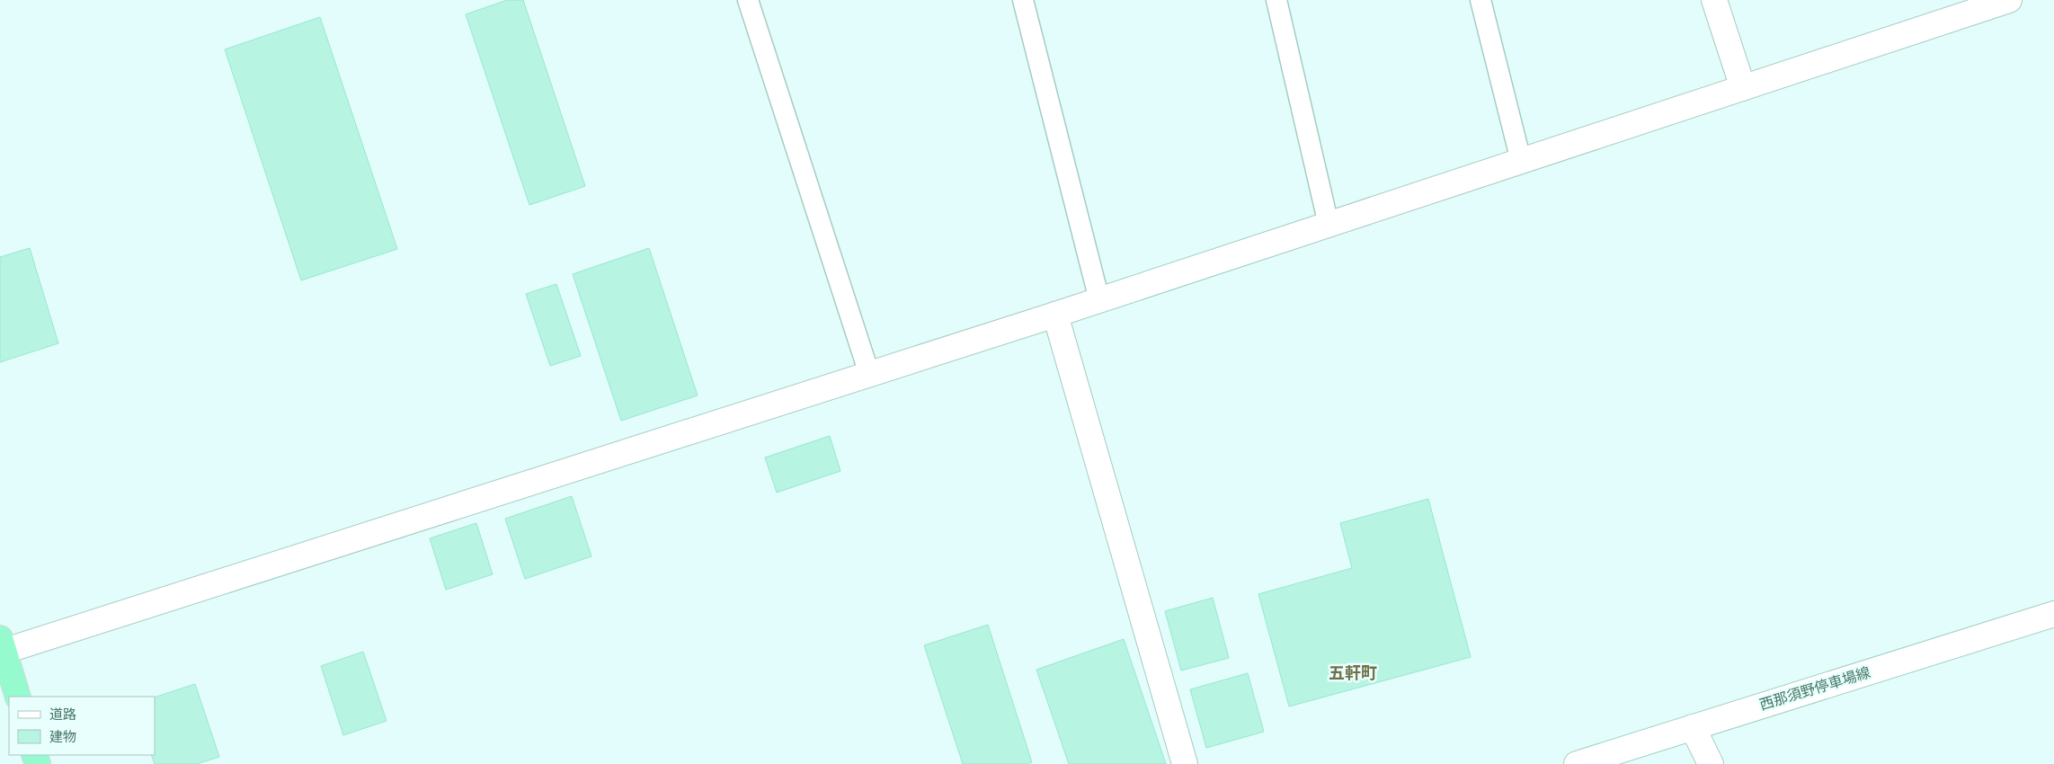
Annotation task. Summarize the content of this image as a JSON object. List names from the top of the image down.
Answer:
{
  "streets": {
    "street": ["西那須野停車場線"]
  },
  "districts": ["五軒町"],
  "legend": ["道路", "建物"]
}
